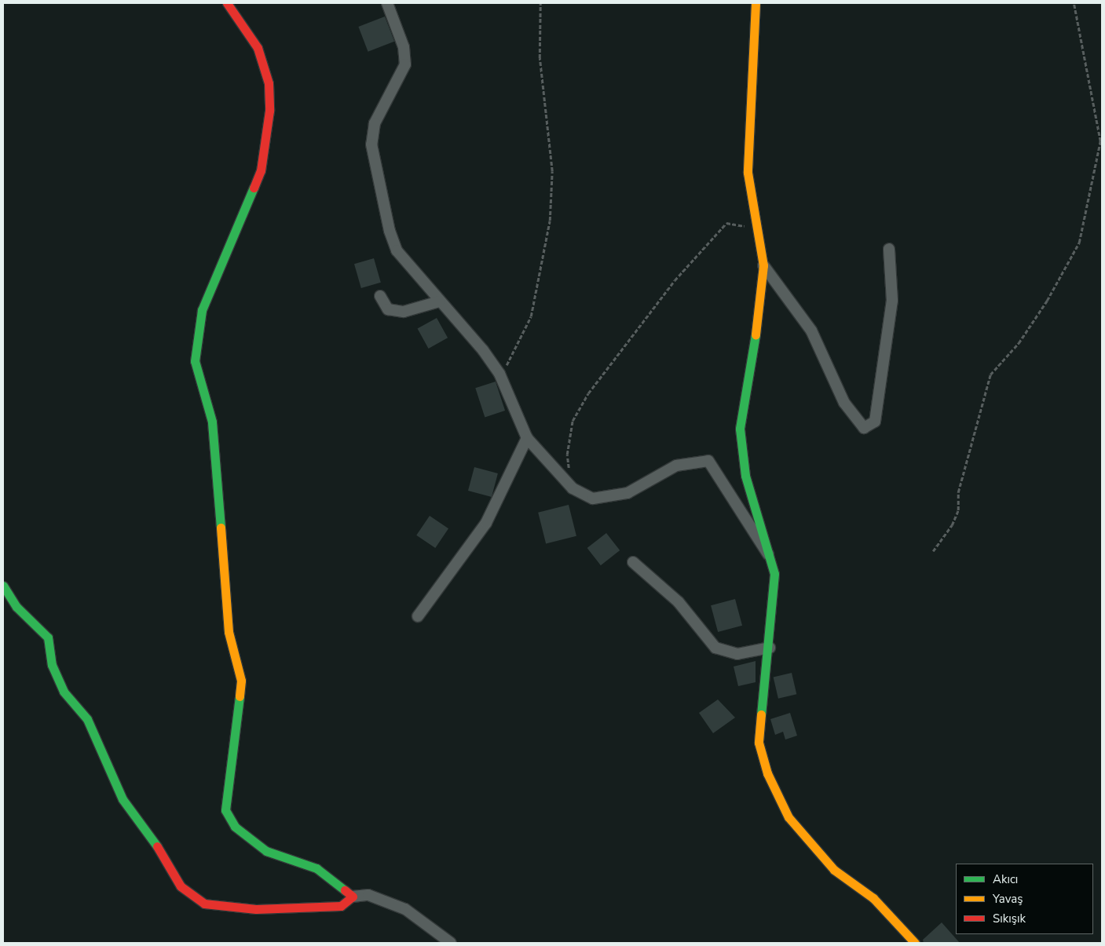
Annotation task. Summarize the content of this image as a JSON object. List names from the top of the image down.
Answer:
{
  "legend": ["Akıcı", "Yavaş", "Sıkışık"]
}
